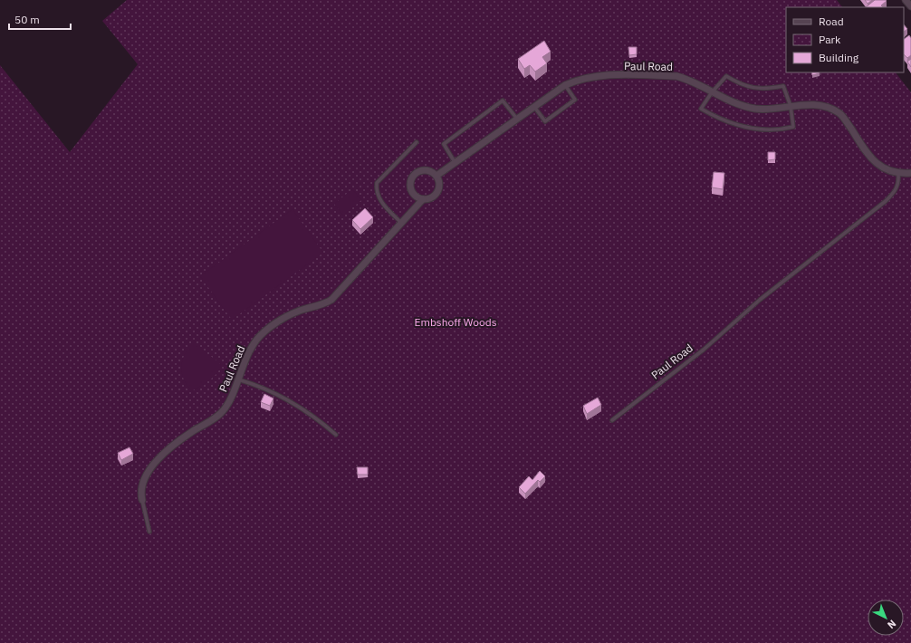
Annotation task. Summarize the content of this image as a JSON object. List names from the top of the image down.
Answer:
{
  "streets": {
    "street": ["Paul Road"]
  },
  "parks": ["Embshoff Woods"],
  "legend": ["Road", "Park", "Building"],
  "scale_bar": "50 m",
  "north": "bottom right"
}
